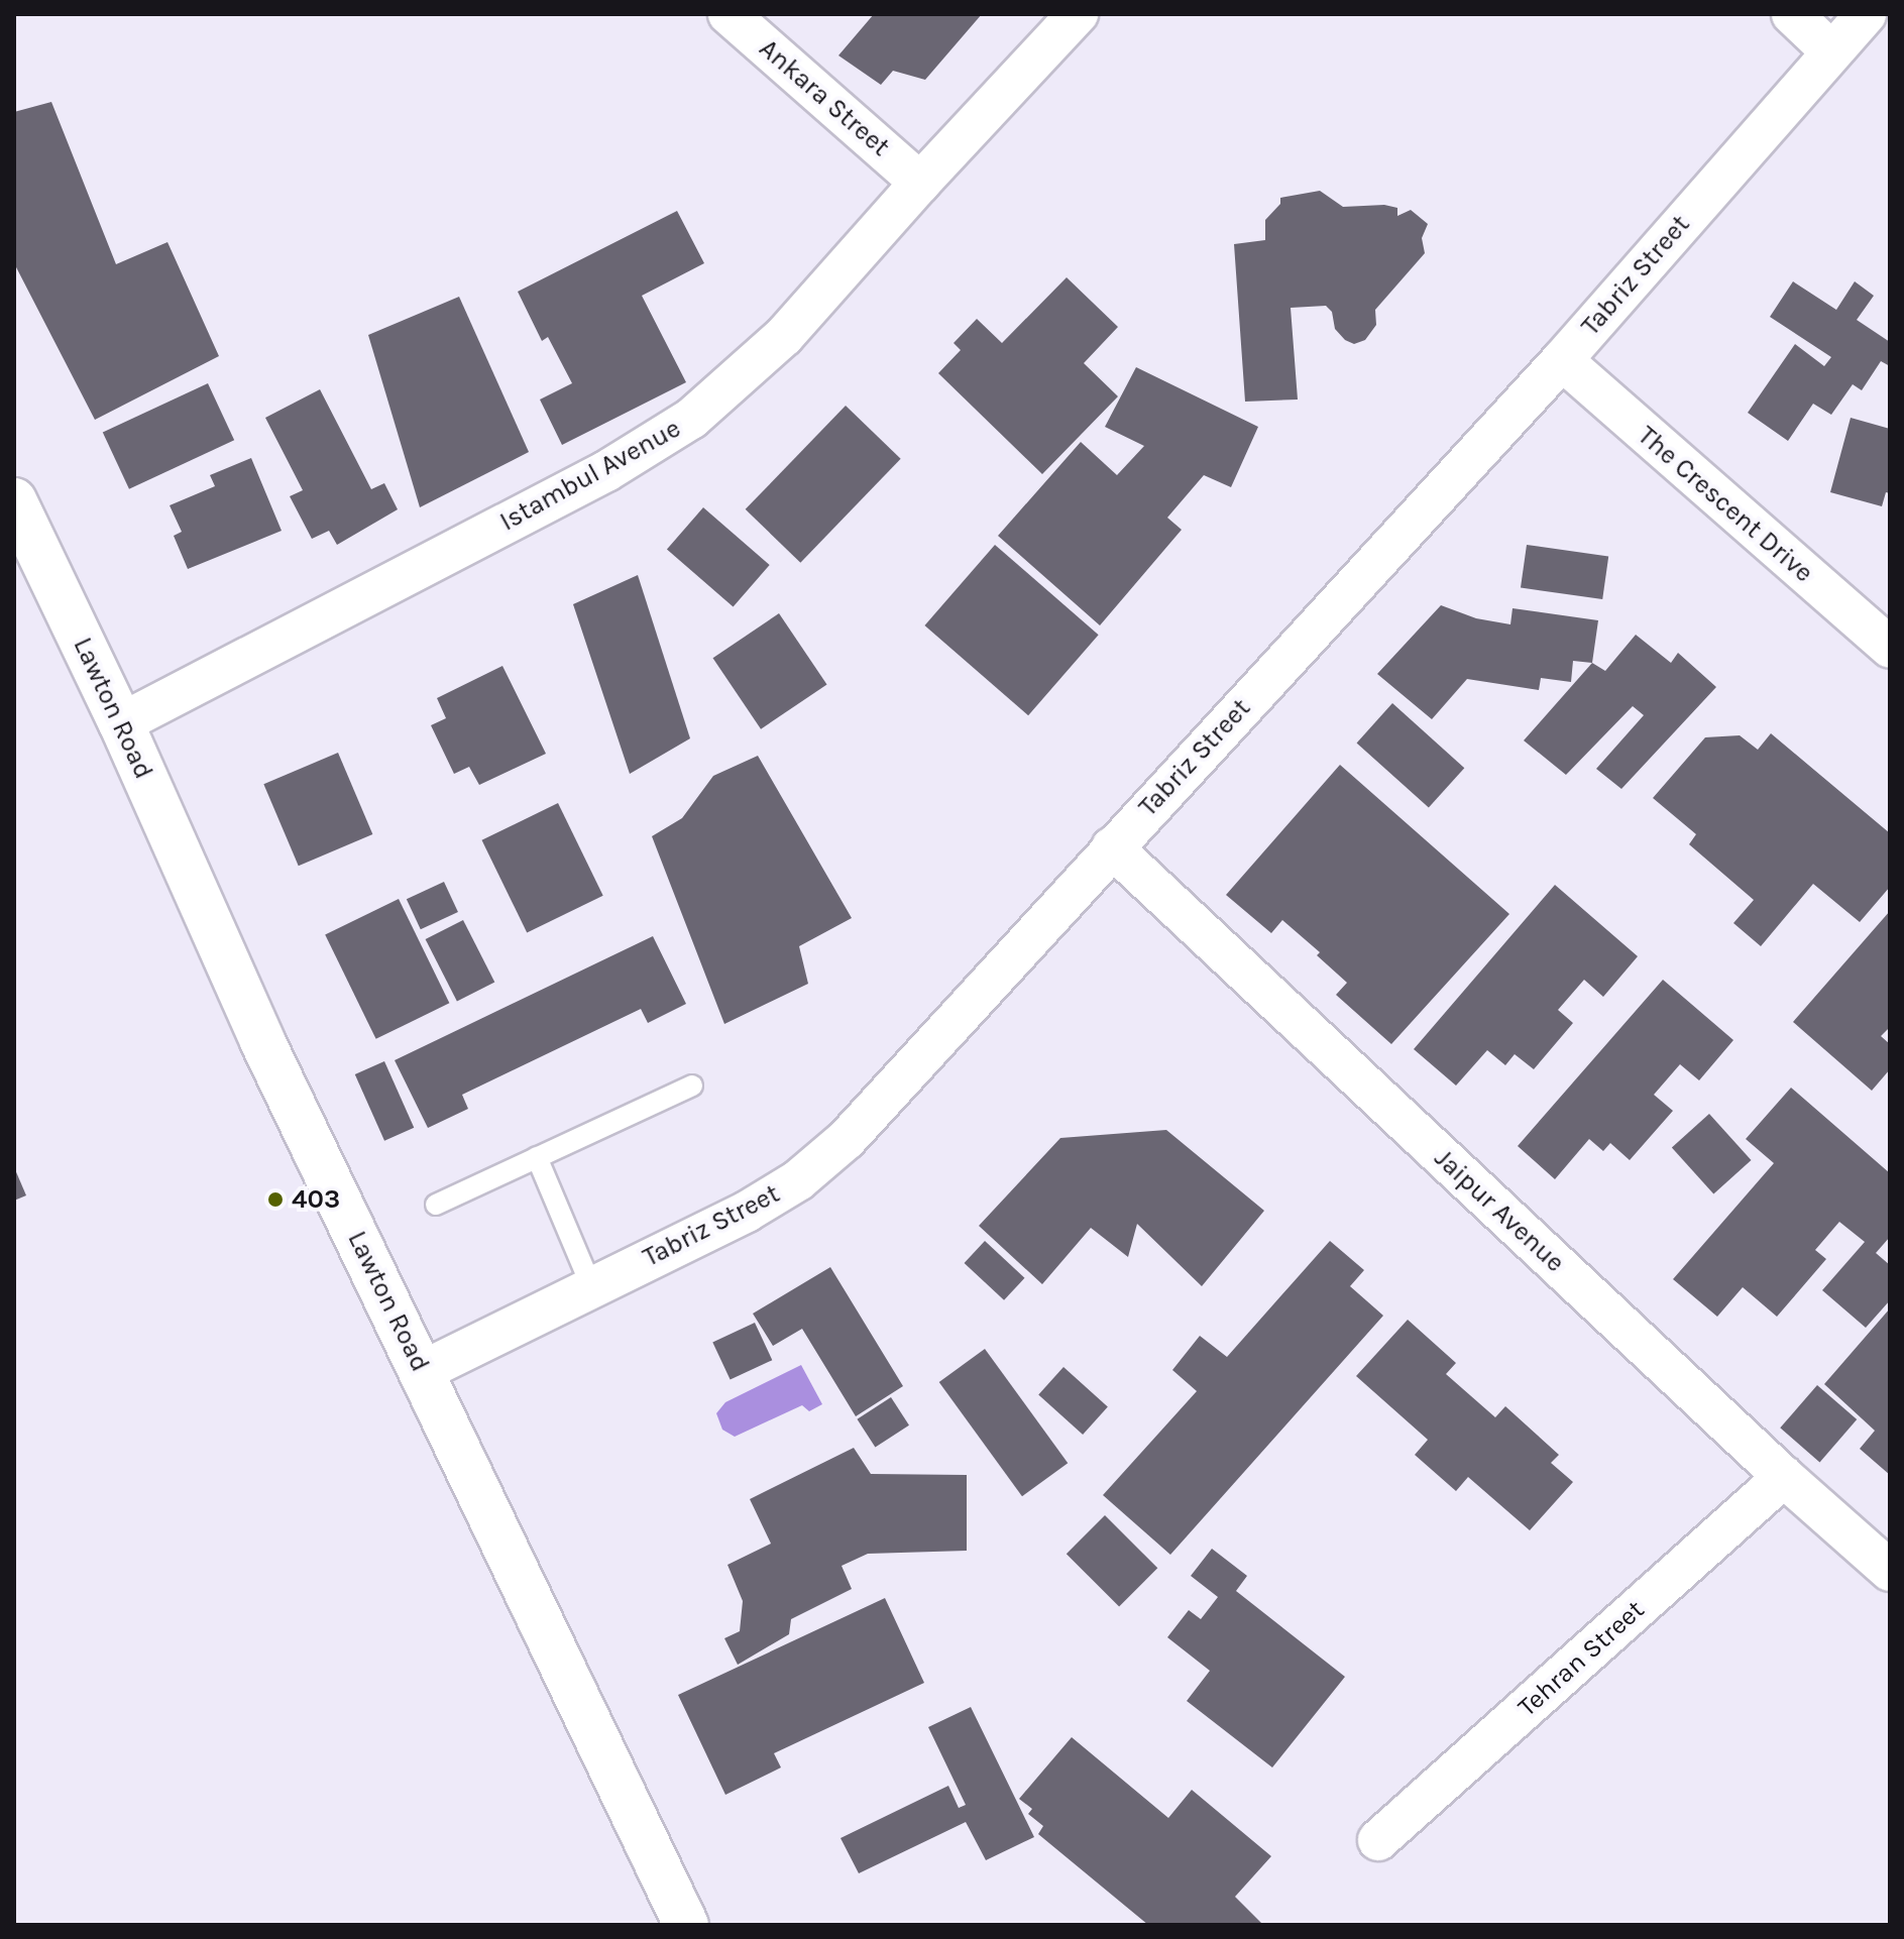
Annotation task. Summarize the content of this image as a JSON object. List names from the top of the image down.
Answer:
{
  "streets": {
    "street": [
      "Ankara Street",
      "Tabriz Street",
      "Istambul Avenue",
      "The Crescent Drive",
      "Lawton Road",
      "Jaipur Avenue",
      "Tehran Street"
    ]
  },
  "crossings": [
    ["Ankara Street", "Istambul Avenue"],
    ["Tabriz Street", "The Crescent Drive"],
    ["Tabriz Street", "Lawton Road"],
    ["Tabriz Street", "Jaipur Avenue"],
    ["Istambul Avenue", "Lawton Road"],
    ["Jaipur Avenue", "Tehran Street"]
  ],
  "places": ["403"]
}
